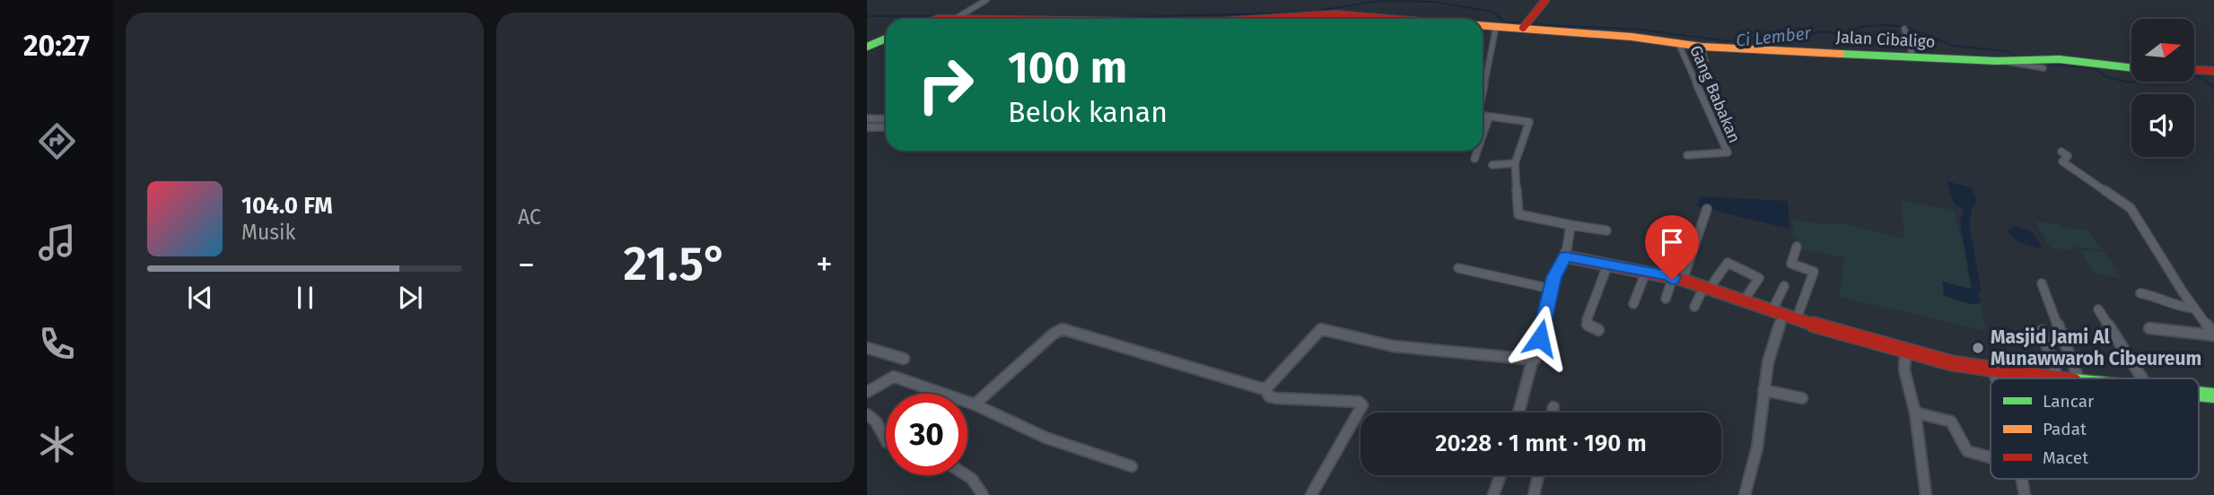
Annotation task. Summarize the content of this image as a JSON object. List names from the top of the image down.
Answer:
{
  "streets": {
    "main road": ["Jalan Cibaligo"],
    "street": ["Gang Babakan"]
  },
  "crossings": [
    ["Jalan Cibaligo", "Gang Babakan"]
  ],
  "water": ["Ci Lember"],
  "places": ["Masjid Jami Al Munawwaroh Cibeureum"],
  "legend": ["Lancar", "Padat", "Macet"],
  "north": "right",
  "page": {
    "tabs": "20:27",
    "tile": "AC",
    "turn": ["100 m", "Belok kanan"],
    "song": ["104.0 FM", "Musik"],
    "heat": ["−", "21.5°", "+"],
    "limit": "30",
    "trip": "20:28 · 1 mnt · 190 m"
  }
}
